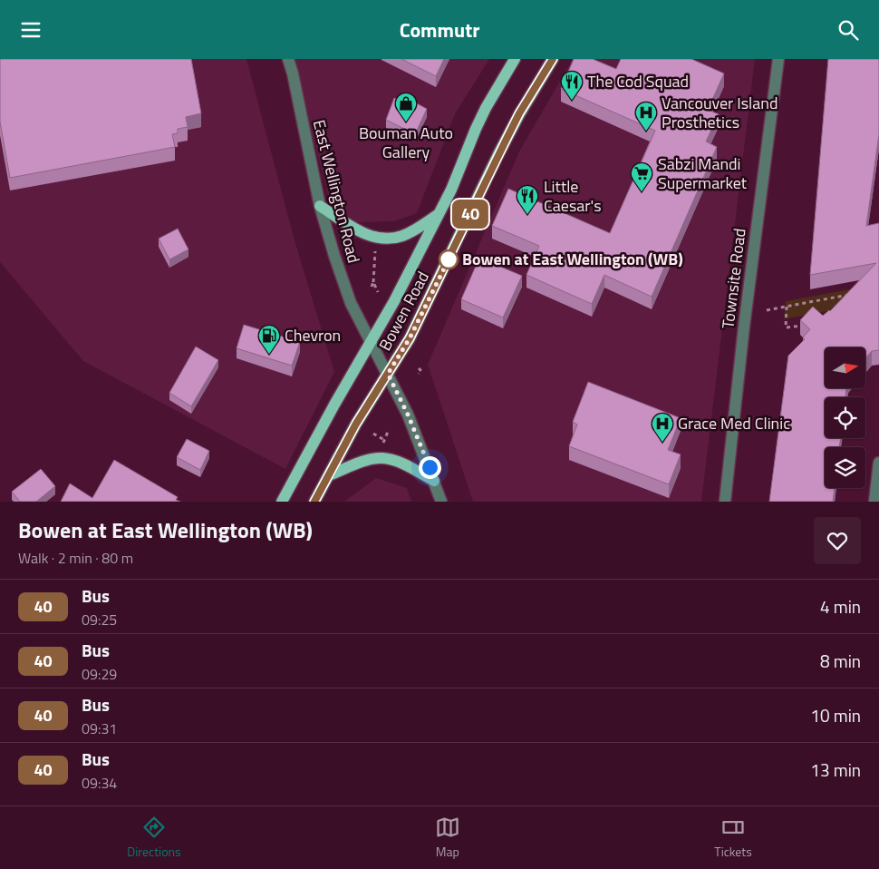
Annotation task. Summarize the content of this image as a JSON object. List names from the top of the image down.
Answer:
{
  "streets": {
    "main road": ["Bowen Road"],
    "street": ["East Wellington Road", "Townsite Road"]
  },
  "crossings": [
    ["East Wellington Road", "Bowen Road"]
  ],
  "places": {
    "restaurant": ["The Cod Squad", "Little Caesar's"],
    "shop": ["Bouman Auto Gallery"],
    "hospital": ["Vancouver Island Prosthetics", "Grace Med Clinic"],
    "supermarket": ["Sabzi Mandi Supermarket"],
    "other": ["Bowen at East Wellington (WB)"],
    "fuel station": ["Chevron"]
  },
  "lines": ["bus line 40"],
  "north": "right",
  "page": {
    "header": "Commutr",
    "on_map": "40",
    "heading": ["Bowen at East Wellington (WB)", "Walk · 2 min · 80 m"],
    "list": [
      {
        "mark": "40",
        "name": "Bus",
        "note": "09:25",
        "value": "4 min"
      },
      {
        "mark": "40",
        "name": "Bus",
        "note": "09:29",
        "value": "8 min"
      },
      {
        "mark": "40",
        "name": "Bus",
        "note": "09:31",
        "value": "10 min"
      },
      {
        "mark": "40",
        "name": "Bus",
        "note": "09:34",
        "value": "13 min"
      }
    ],
    "tabs": ["Directions", "Map", "Tickets"]
  }
}
